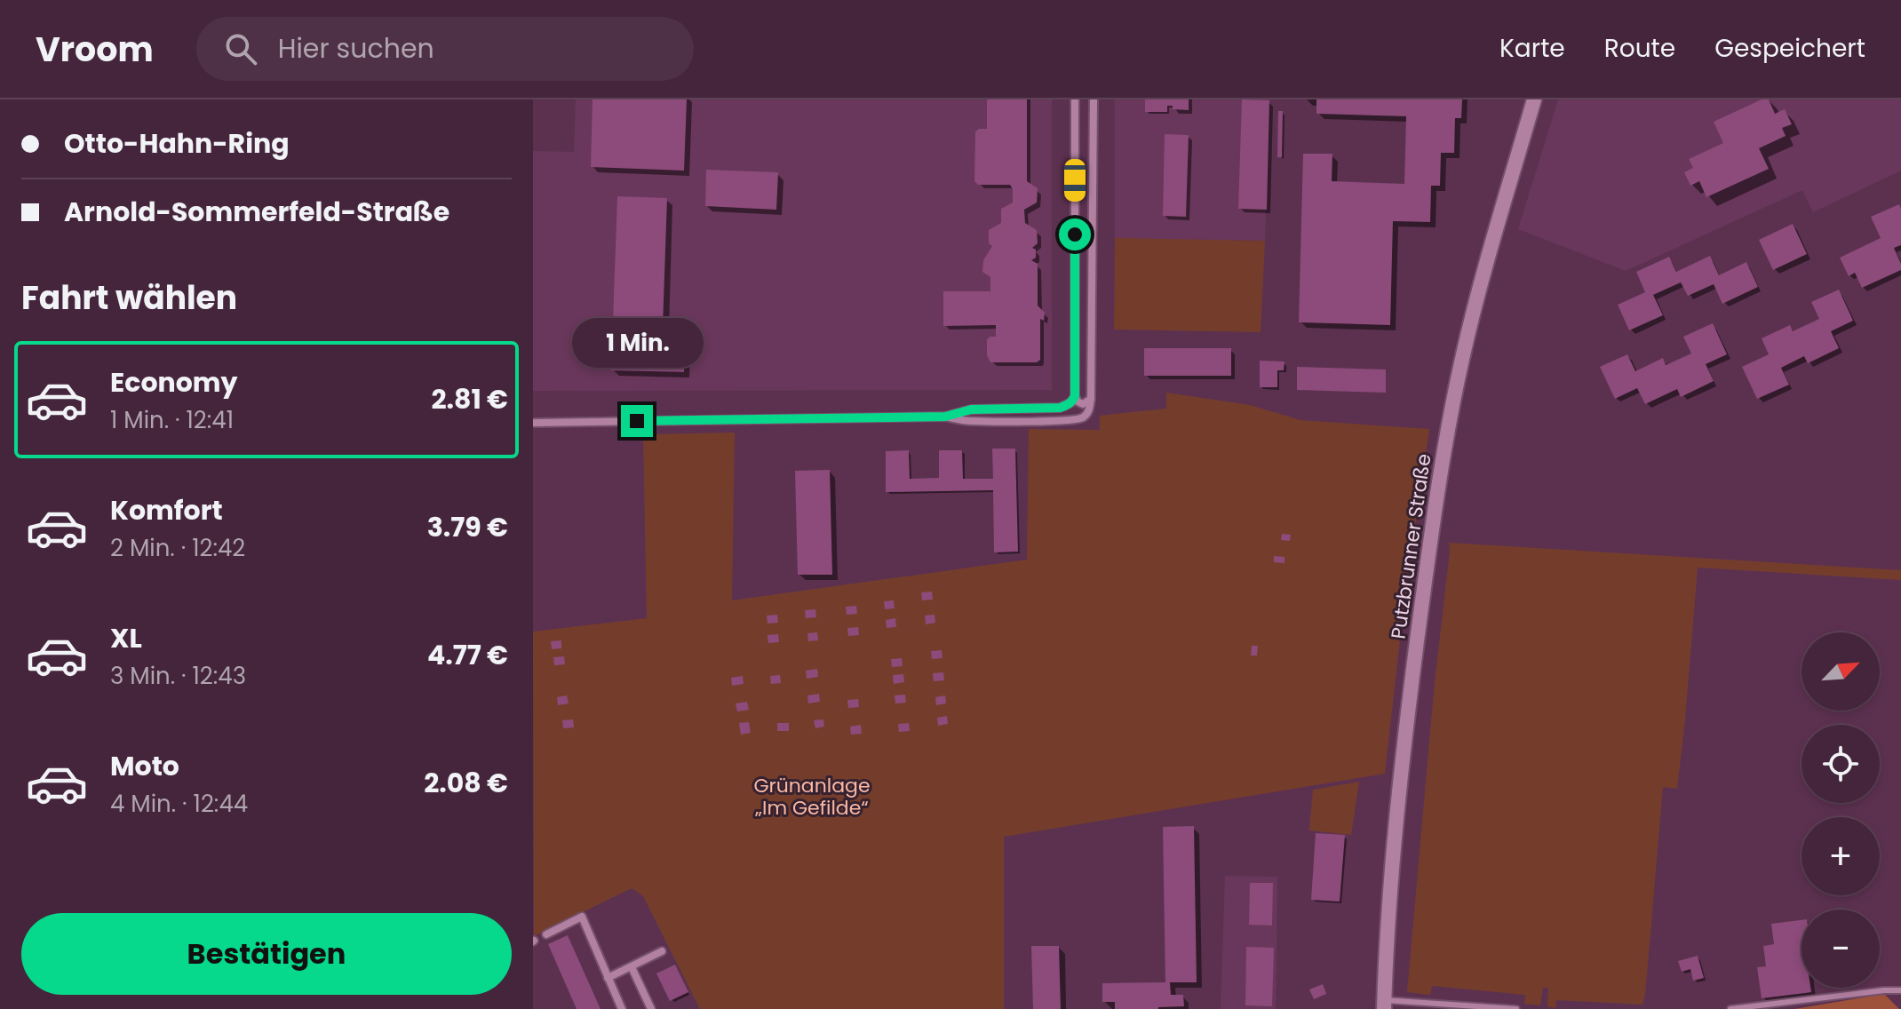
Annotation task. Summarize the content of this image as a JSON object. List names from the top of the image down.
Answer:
{
  "streets": {
    "main road": ["Putzbrunner Straße"]
  },
  "parks": ["Grünanlage „Im Gefilde“"],
  "north": "top right",
  "page": {
    "header": "Vroom",
    "search": "Hier suchen",
    "nav": ["Karte", "Route", "Gespeichert"],
    "banner": ["Otto-Hahn-Ring", "Arnold-Sommerfeld-Straße"],
    "heading": "Fahrt wählen",
    "bubble": "1 Min.",
    "list": [
      {
        "name": "Economy",
        "note": "1 Min. · 12:41",
        "value": "2.81 €"
      },
      {
        "name": "Komfort",
        "note": "2 Min. · 12:42",
        "value": "3.79 €"
      },
      {
        "name": "XL",
        "note": "3 Min. · 12:43",
        "value": "4.77 €"
      },
      {
        "name": "Moto",
        "note": "4 Min. · 12:44",
        "value": "2.08 €"
      }
    ],
    "map_buttons": ["+", "−"],
    "buttons": "Bestätigen"
  }
}
